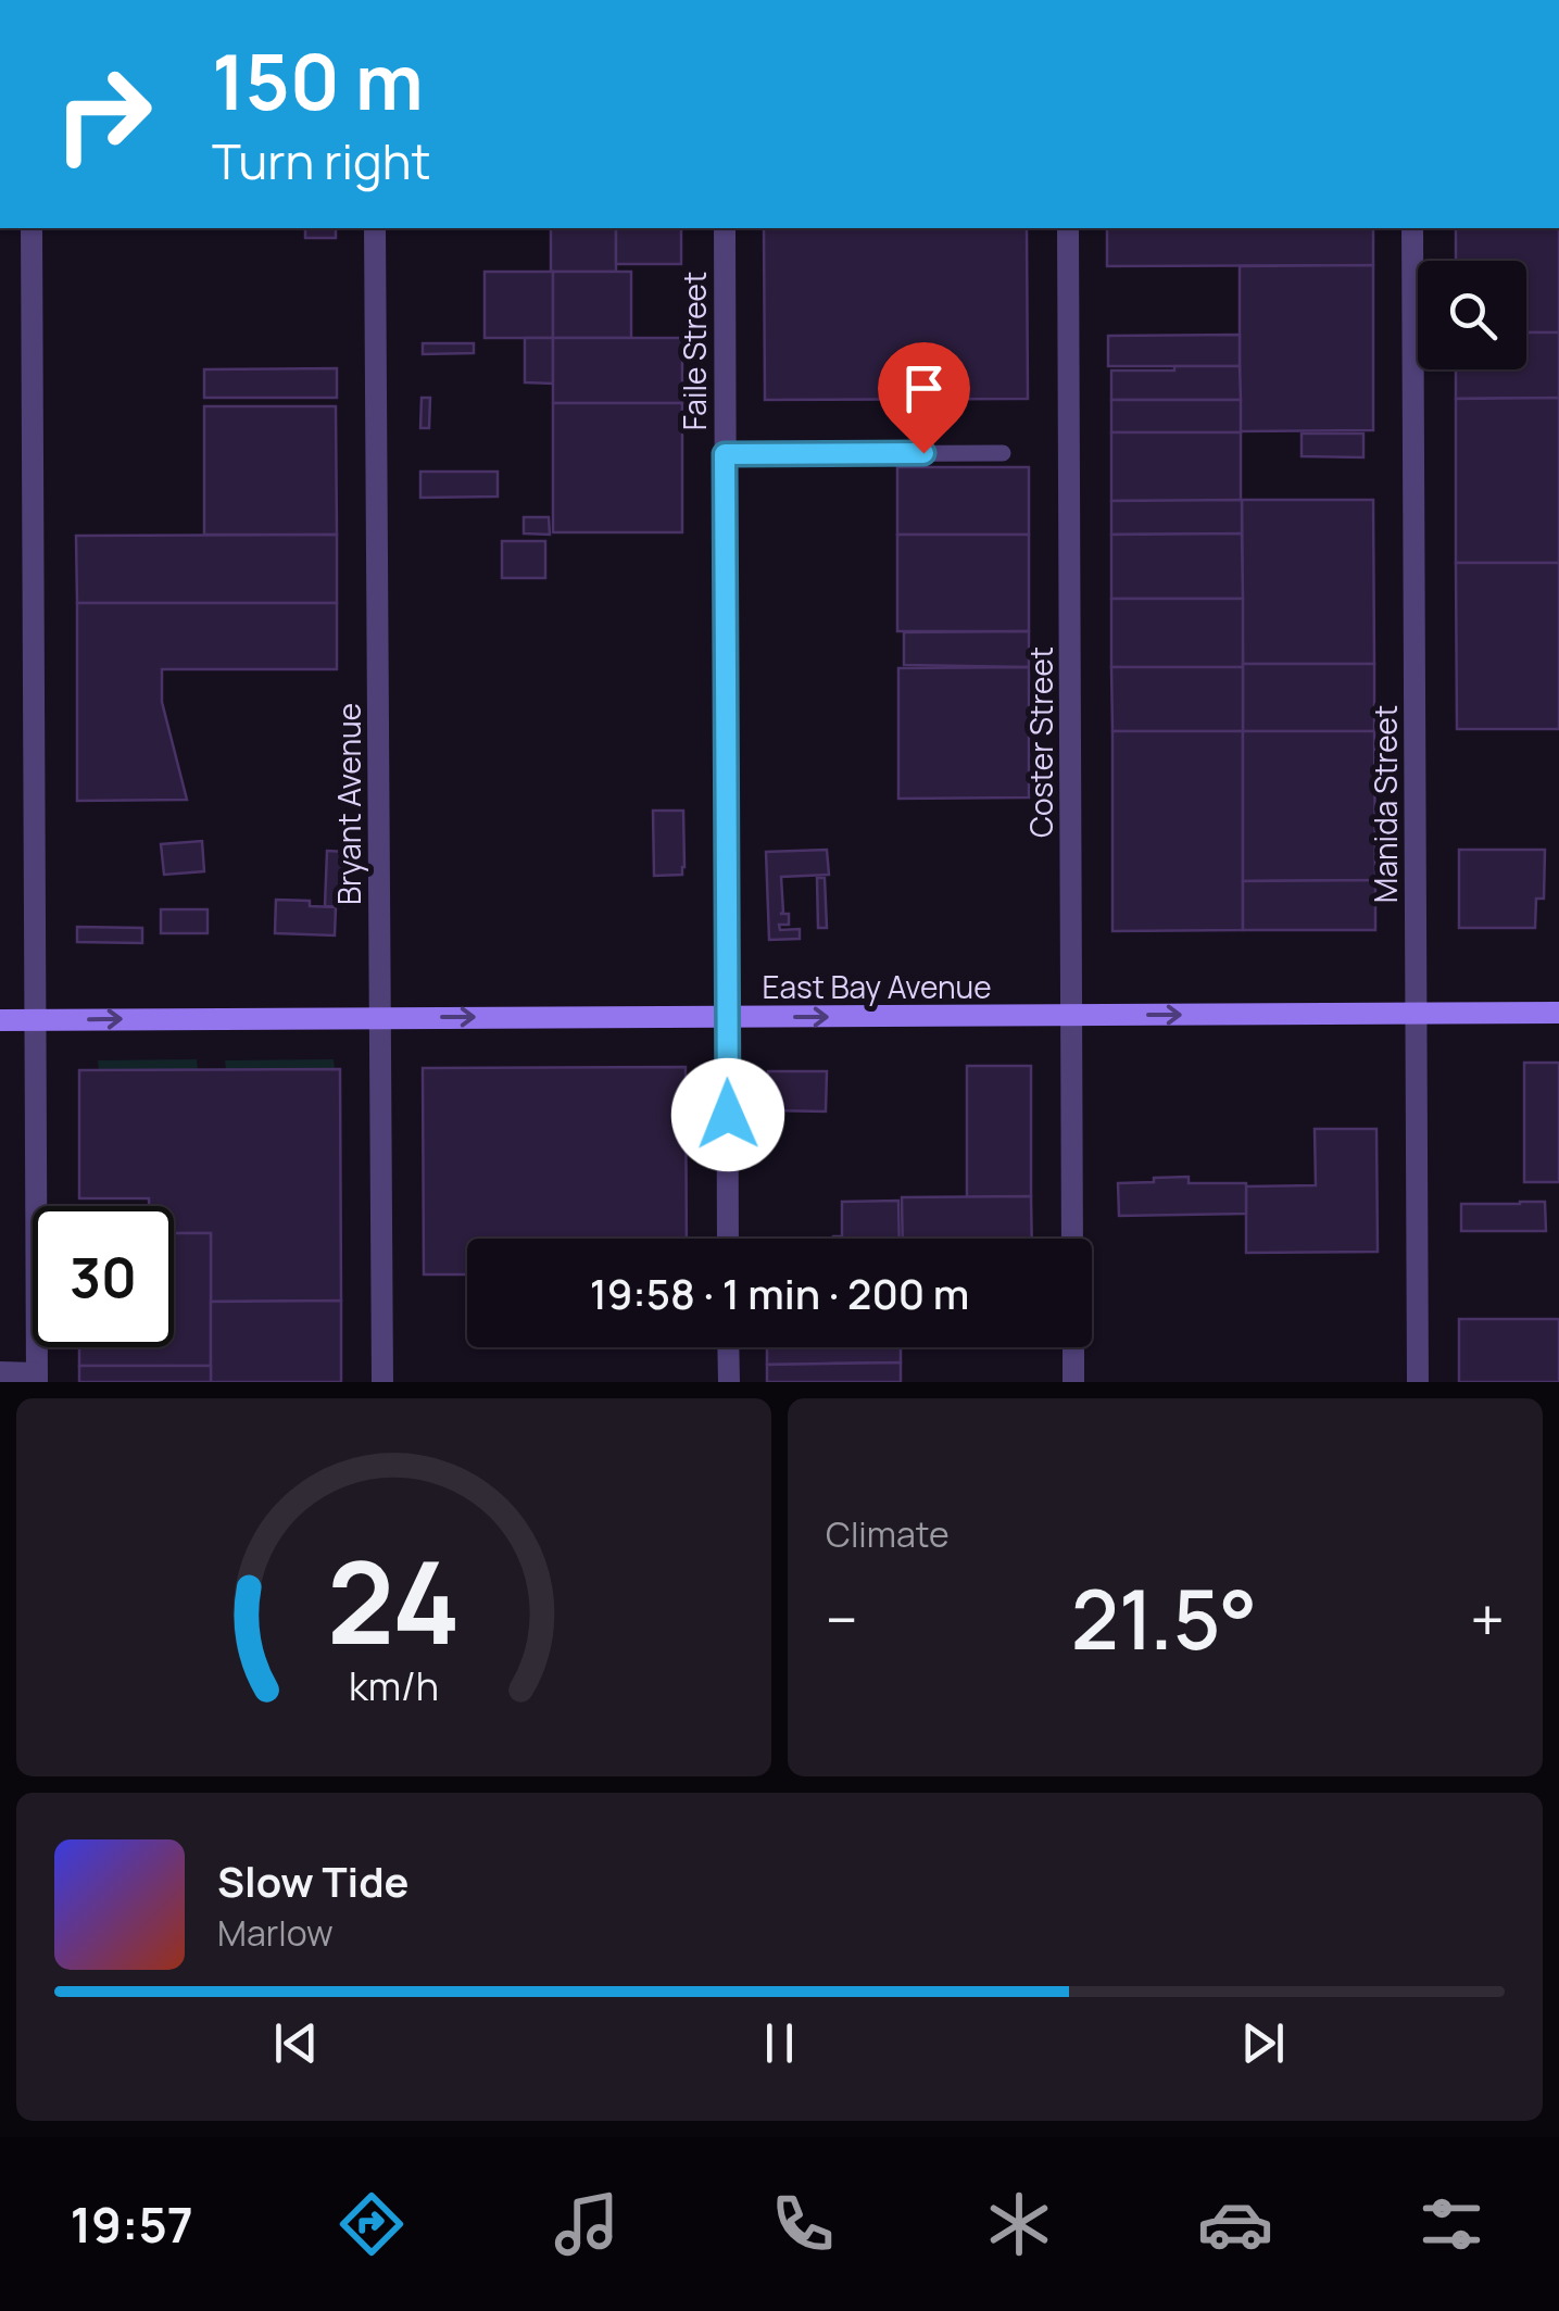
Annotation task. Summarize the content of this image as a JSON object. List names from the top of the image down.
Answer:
{
  "streets": {
    "main road": ["East Bay Avenue"],
    "street": [
      "Faile Street",
      "Coster Street",
      "Bryant Avenue",
      "Manida Street"
    ]
  },
  "crossings": [
    ["Faile Street", "East Bay Avenue"],
    ["Coster Street", "East Bay Avenue"],
    ["Bryant Avenue", "East Bay Avenue"],
    ["Manida Street", "East Bay Avenue"]
  ],
  "one_way": ["East Bay Avenue"],
  "page": {
    "turn": ["150 m", "Turn right"],
    "limit": "30",
    "trip": "19:58 · 1 min · 200 m",
    "tile": "Climate",
    "heat": ["−", "21.5°", "+"],
    "song": ["Slow Tide", "Marlow"],
    "tabs": "19:57",
    "gauge": ["24", "km/h"]
  }
}
